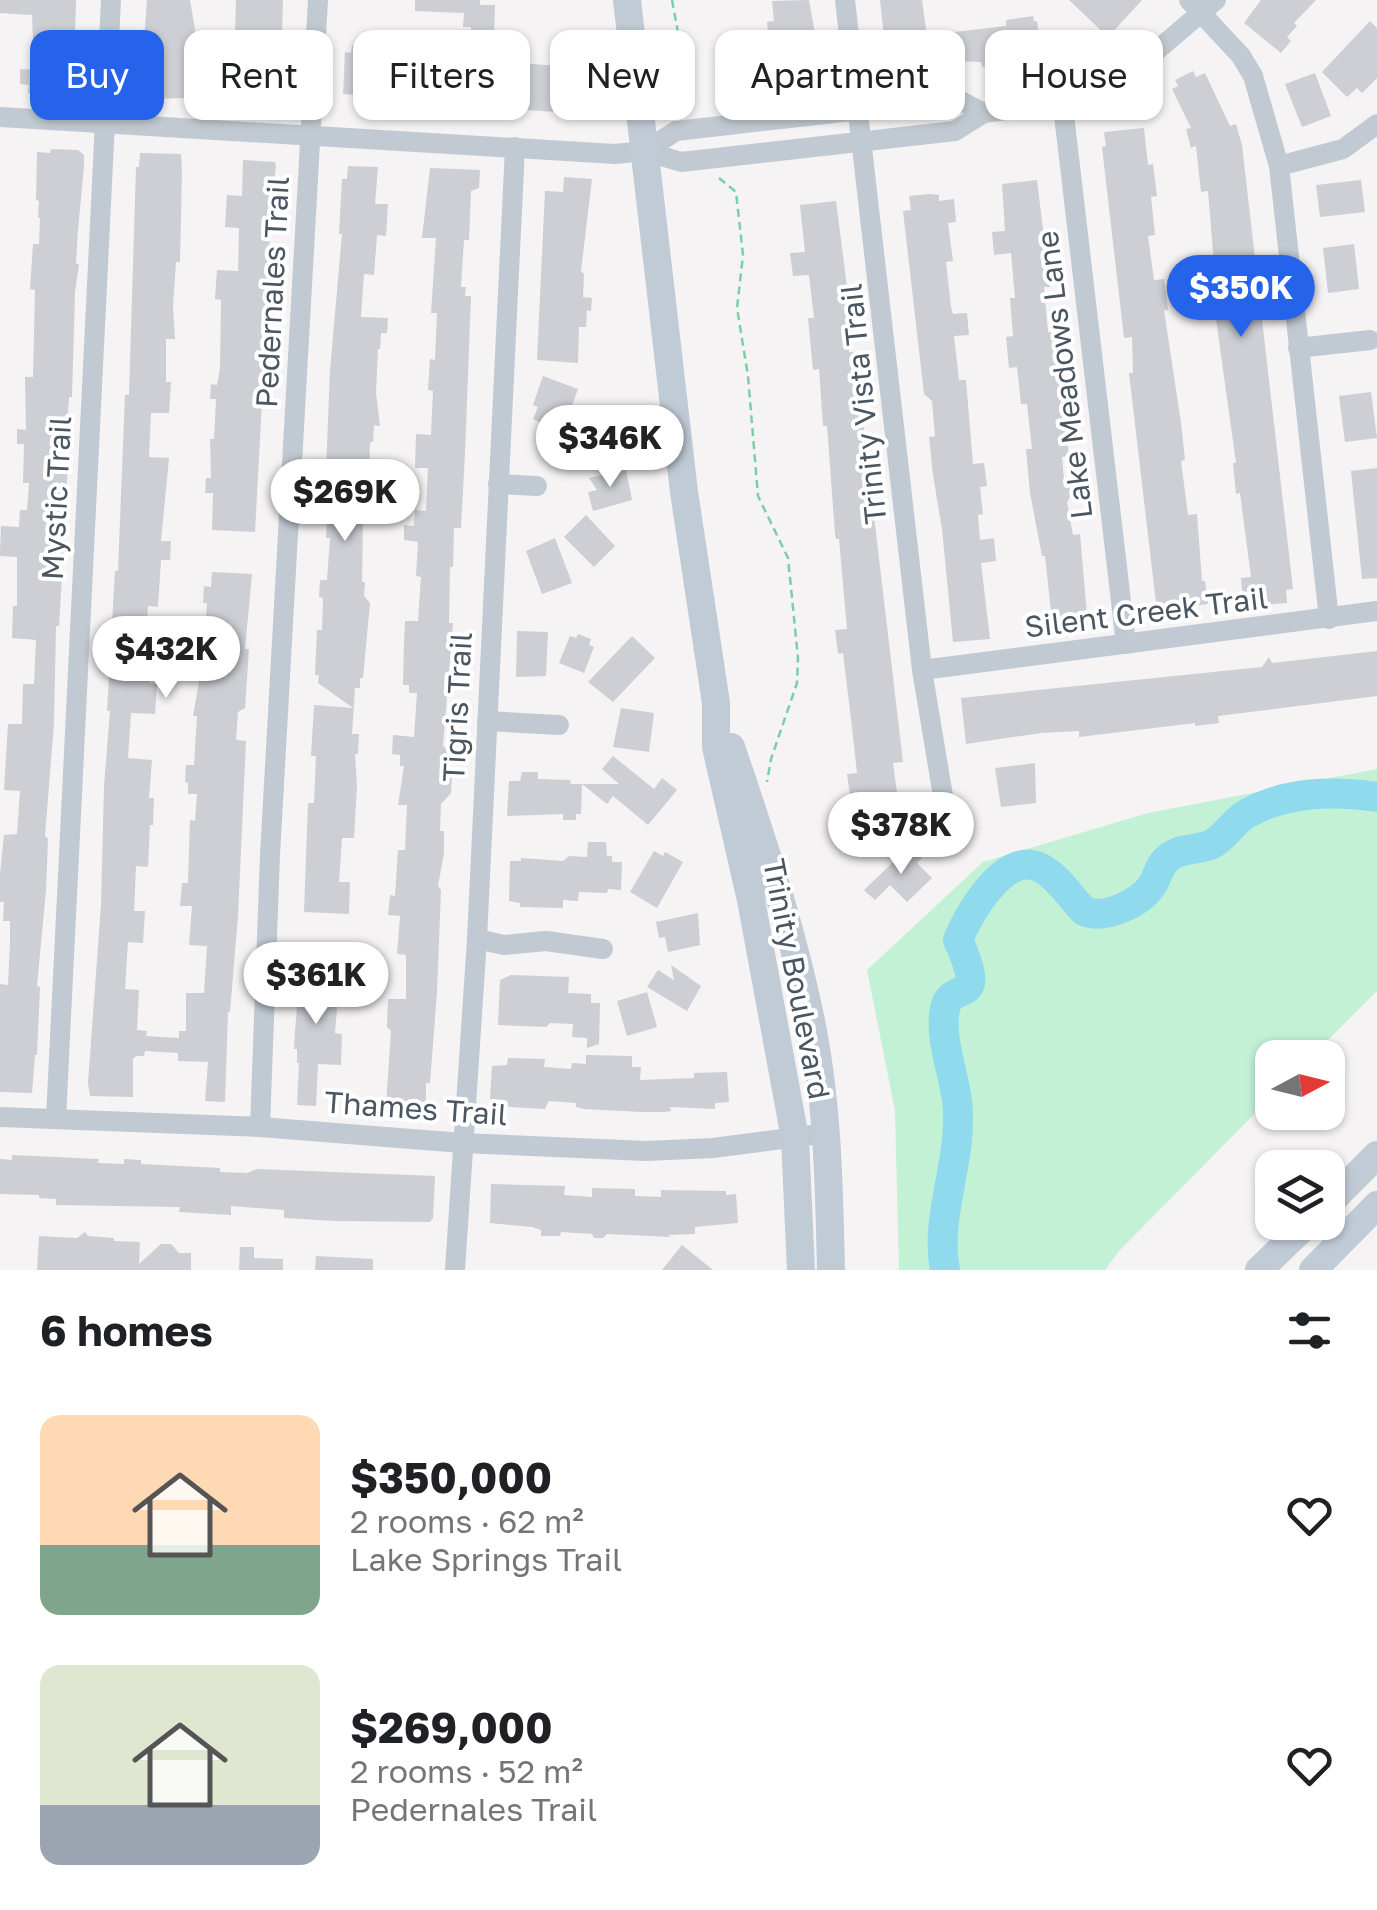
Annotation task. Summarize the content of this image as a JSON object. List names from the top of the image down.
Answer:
{
  "streets": {
    "main road": ["Trinity Boulevard"],
    "street": [
      "Pedernales Trail",
      "Lake Meadows Lane",
      "Trinity Vista Trail",
      "Mystic Trail",
      "Silent Creek Trail",
      "Tigris Trail",
      "Thames Trail"
    ]
  },
  "crossings": [
    ["Pedernales Trail", "Thames Trail"],
    ["Lake Meadows Lane", "Silent Creek Trail"],
    ["Trinity Vista Trail", "Silent Creek Trail"],
    ["Mystic Trail", "Thames Trail"],
    ["Tigris Trail", "Thames Trail"],
    ["Trinity Boulevard", "Thames Trail"]
  ],
  "north": "right",
  "page": {
    "chip": [
      "Buy",
      "Rent",
      "Filters",
      "New",
      "Apartment",
      "House"
    ],
    "price": [
      "$350K",
      "$346K",
      "$269K",
      "$432K",
      "$378K",
      "$361K"
    ],
    "heading": "6 homes",
    "list": [
      {
        "name": "$350,000",
        "note": "2 rooms · 62 m² · Lake Springs Trail"
      },
      {
        "name": "$269,000",
        "note": "2 rooms · 52 m² · Pedernales Trail"
      }
    ]
  }
}
